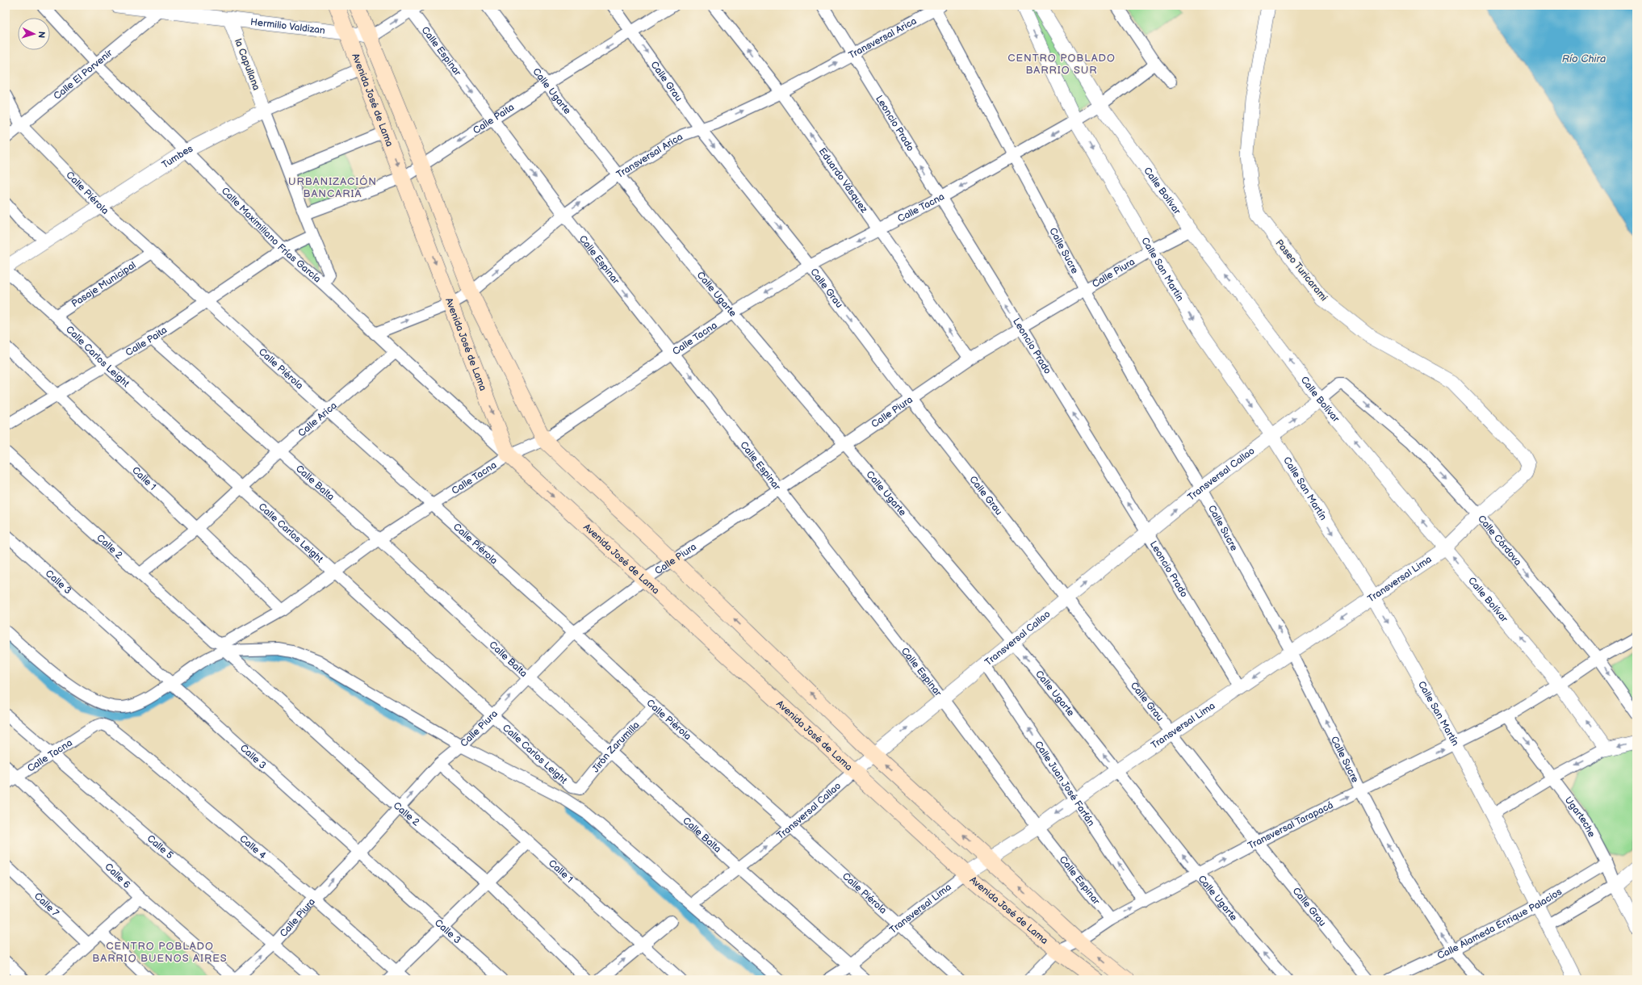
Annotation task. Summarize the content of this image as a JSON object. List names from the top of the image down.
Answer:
{
  "streets": {
    "main road": ["Avenida José de Lama"],
    "street": [
      "Hermilio Valdizan",
      "Transversal Arica",
      "Calle Espinar",
      "la Capullana",
      "Calle El Porvenir",
      "Calle Grau",
      "Calle Ugarte",
      "Calle Paita",
      "Leoncio Prado",
      "Tumbes",
      "Eduardo Vásquez",
      "Calle Bolívar",
      "Calle Piérola",
      "Calle Tacna",
      "Calle Maximiliano Frías García",
      "Calle Sucre",
      "Calle San Martín",
      "Paseo Turicarami",
      "Calle Piura",
      "Pasaje Municipal",
      "Calle Carlos Leight",
      "Calle Arica",
      "Transversal Callao",
      "Calle 1",
      "Calle Balta",
      "Calle Córdova",
      "Calle 2",
      "Transversal Lima",
      "Calle 3",
      "Jirón Zarumilla",
      "Calle Juan José Farfán",
      "Ugarteche",
      "Transversal Tarapacá",
      "Calle 4",
      "Calle 5",
      "Calle 6",
      "Calle 7",
      "Calle Alameda Enrique Palacios"
    ]
  },
  "crossings": [
    ["Hermilio Valdizan", "la Capullana"],
    ["Hermilio Valdizan", "Calle El Porvenir"],
    ["Hermilio Valdizan", "Avenida José de Lama"],
    ["Transversal Arica", "Calle Espinar"],
    ["Transversal Arica", "Calle Grau"],
    ["Transversal Arica", "Calle Ugarte"],
    ["Transversal Arica", "Avenida José de Lama"],
    ["Transversal Arica", "Leoncio Prado"],
    ["Transversal Arica", "Eduardo Vásquez"],
    ["Transversal Arica", "Calle Maximiliano Frías García"],
    ["Transversal Arica", "Calle Sucre"],
    ["Calle Espinar", "Calle Paita"],
    ["Calle Espinar", "Calle Tacna"],
    ["Calle Espinar", "Calle Piura"],
    ["Calle Espinar", "Transversal Callao"],
    ["Calle Espinar", "Transversal Lima"],
    ["Calle Espinar", "Transversal Tarapacá"],
    ["la Capullana", "Tumbes"],
    ["Calle El Porvenir", "Calle Piérola"],
    ["Calle El Porvenir", "Calle Maximiliano Frías García"],
    ["Calle Grau", "Calle Paita"],
    ["Calle Grau", "Calle Tacna"],
    ["Calle Grau", "Calle Piura"],
    ["Calle Grau", "Transversal Callao"],
    ["Calle Grau", "Transversal Lima"],
    ["Calle Grau", "Transversal Tarapacá"],
    ["Calle Ugarte", "Calle Paita"],
    ["Calle Ugarte", "Calle Tacna"],
    ["Calle Ugarte", "Calle Piura"],
    ["Calle Ugarte", "Transversal Callao"],
    ["Calle Ugarte", "Transversal Lima"],
    ["Calle Ugarte", "Transversal Tarapacá"],
    ["Avenida José de Lama", "Calle Paita"],
    ["Avenida José de Lama", "Tumbes"],
    ["Avenida José de Lama", "Calle Tacna"],
    ["Avenida José de Lama", "Calle Maximiliano Frías García"],
    ["Avenida José de Lama", "Calle Piura"],
    ["Avenida José de Lama", "Transversal Callao"],
    ["Avenida José de Lama", "Transversal Lima"],
    ["Avenida José de Lama", "Transversal Tarapacá"],
    ["Calle Paita", "Calle Piérola"],
    ["Calle Paita", "Calle Maximiliano Frías García"],
    ["Calle Paita", "Calle Carlos Leight"],
    ["Calle Paita", "Calle 1"],
    ["Calle Paita", "Calle Balta"],
    ["Leoncio Prado", "Calle Tacna"],
    ["Leoncio Prado", "Calle Piura"],
    ["Leoncio Prado", "Transversal Callao"],
    ["Leoncio Prado", "Transversal Lima"],
    ["Tumbes", "Calle Piérola"],
    ["Tumbes", "Calle Maximiliano Frías García"],
    ["Eduardo Vásquez", "Calle Tacna"],
    ["Eduardo Vásquez", "Calle Piura"],
    ["Calle Bolívar", "Calle Tacna"],
    ["Calle Bolívar", "Calle Piura"],
    ["Calle Bolívar", "Transversal Callao"],
    ["Calle Bolívar", "Transversal Lima"],
    ["Calle Bolívar", "Transversal Tarapacá"],
    ["Calle Piérola", "Calle Tacna"],
    ["Calle Piérola", "Calle Piura"],
    ["Calle Piérola", "Pasaje Municipal"],
    ["Calle Piérola", "Calle Arica"],
    ["Calle Piérola", "Transversal Callao"],
    ["Calle Piérola", "Transversal Lima"],
    ["Calle Piérola", "Jirón Zarumilla"],
    ["Calle Tacna", "Calle Maximiliano Frías García"],
    ["Calle Tacna", "Calle Sucre"],
    ["Calle Tacna", "Calle San Martín"],
    ["Calle Tacna", "Calle Carlos Leight"],
    ["Calle Tacna", "Calle 1"],
    ["Calle Tacna", "Calle Balta"],
    ["Calle Tacna", "Calle 2"],
    ["Calle Tacna", "Calle 4"],
    ["Calle Tacna", "Calle 5"],
    ["Calle Tacna", "Calle 6"],
    ["Calle Maximiliano Frías García", "Calle Arica"],
    ["Calle Sucre", "Calle Piura"],
    ["Calle Sucre", "Transversal Callao"],
    ["Calle Sucre", "Transversal Lima"],
    ["Calle Sucre", "Transversal Tarapacá"],
    ["Calle Sucre", "Calle Alameda Enrique Palacios"],
    ["Calle San Martín", "Calle Piura"],
    ["Calle San Martín", "Transversal Callao"],
    ["Calle San Martín", "Transversal Lima"],
    ["Calle San Martín", "Transversal Tarapacá"],
    ["Calle San Martín", "Calle Alameda Enrique Palacios"],
    ["Paseo Turicarami", "Transversal Lima"],
    ["Calle Piura", "Calle Carlos Leight"],
    ["Calle Piura", "Calle 1"],
    ["Calle Piura", "Calle Balta"],
    ["Calle Piura", "Calle 2"],
    ["Calle Piura", "Calle 3"],
    ["Calle Piura", "Calle 4"],
    ["Calle Piura", "Calle 5"],
    ["Calle Piura", "Calle 6"],
    ["Pasaje Municipal", "Calle Carlos Leight"],
    ["Calle Carlos Leight", "Calle Arica"],
    ["Calle Carlos Leight", "Jirón Zarumilla"],
    ["Calle Arica", "Calle 1"],
    ["Calle Arica", "Calle Balta"],
    ["Calle Arica", "Calle 2"],
    ["Transversal Callao", "Calle Balta"],
    ["Transversal Callao", "Calle Córdova"],
    ["Transversal Callao", "Calle Juan José Farfán"],
    ["Calle Balta", "Transversal Lima"],
    ["Calle Balta", "Jirón Zarumilla"],
    ["Calle Córdova", "Transversal Lima"],
    ["Calle Córdova", "Transversal Tarapacá"],
    ["Transversal Lima", "Calle Juan José Farfán"],
    ["Calle Juan José Farfán", "Transversal Tarapacá"],
    ["Ugarteche", "Transversal Tarapacá"],
    ["Ugarteche", "Calle Alameda Enrique Palacios"]
  ],
  "one_way": [
    "Transversal Arica",
    "Calle Espinar",
    "Calle Grau",
    "Leoncio Prado",
    "Eduardo Vásquez",
    "Calle Bolívar",
    "Calle Sucre",
    "Calle San Martín",
    "Transversal Callao",
    "Calle Córdova",
    "Calle Juan José Farfán",
    "Transversal Tarapacá"
  ],
  "districts": ["CENTRO POBLADO BARRIO SUR", "URBANIZACIÓN BANCARIA", "CENTRO POBLADO BARRIO BUENOS AIRES"],
  "water": ["Río Chira"],
  "north": "right"
}
